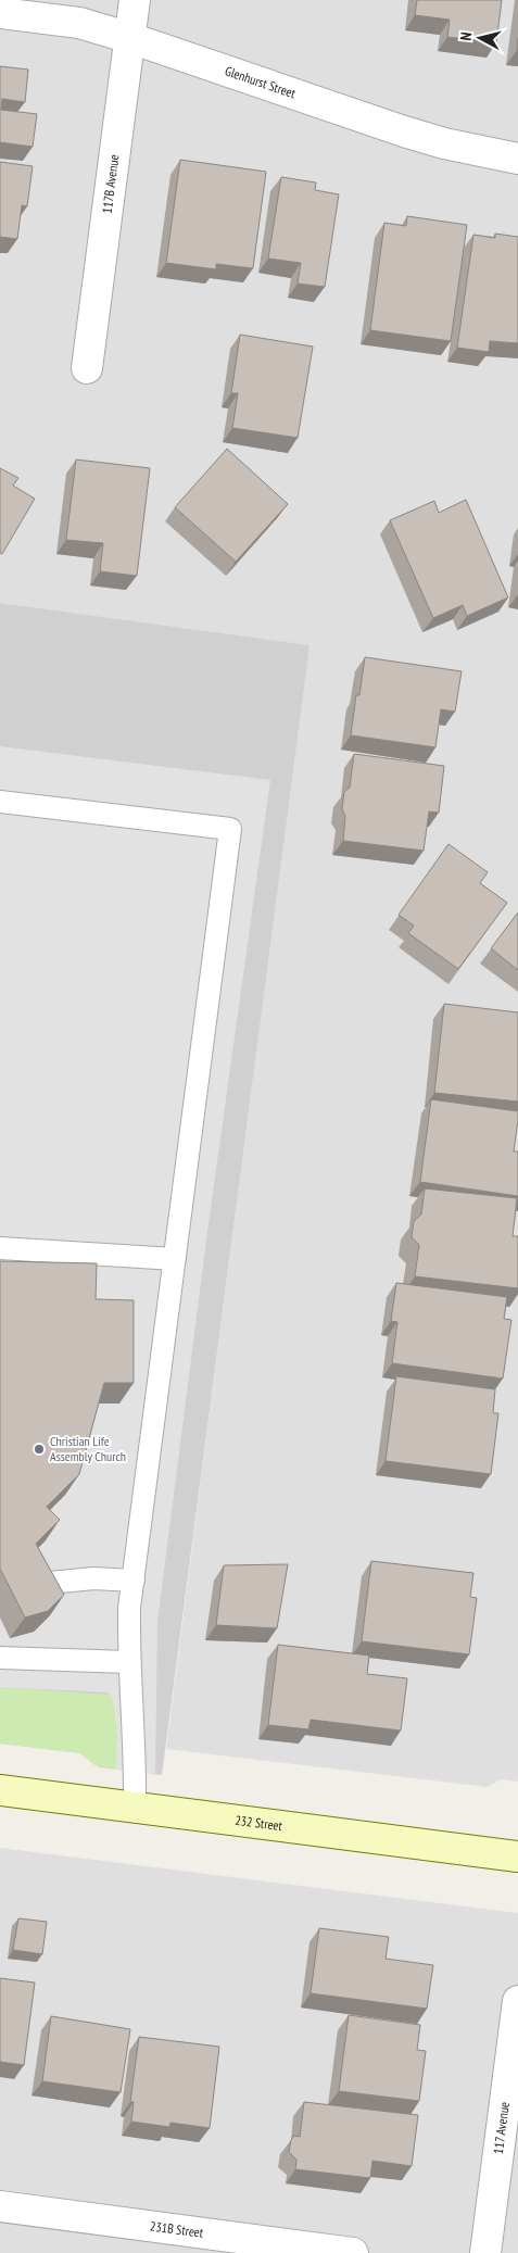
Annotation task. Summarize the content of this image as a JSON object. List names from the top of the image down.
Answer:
{
  "streets": {
    "main road": ["232 Street"],
    "street": [
      "Glenhurst Street",
      "117B Avenue",
      "117 Avenue",
      "231B Street"
    ]
  },
  "crossings": [
    ["Glenhurst Street", "117B Avenue"]
  ],
  "places": ["Christian Life Assembly Church"],
  "north": "left"
}
